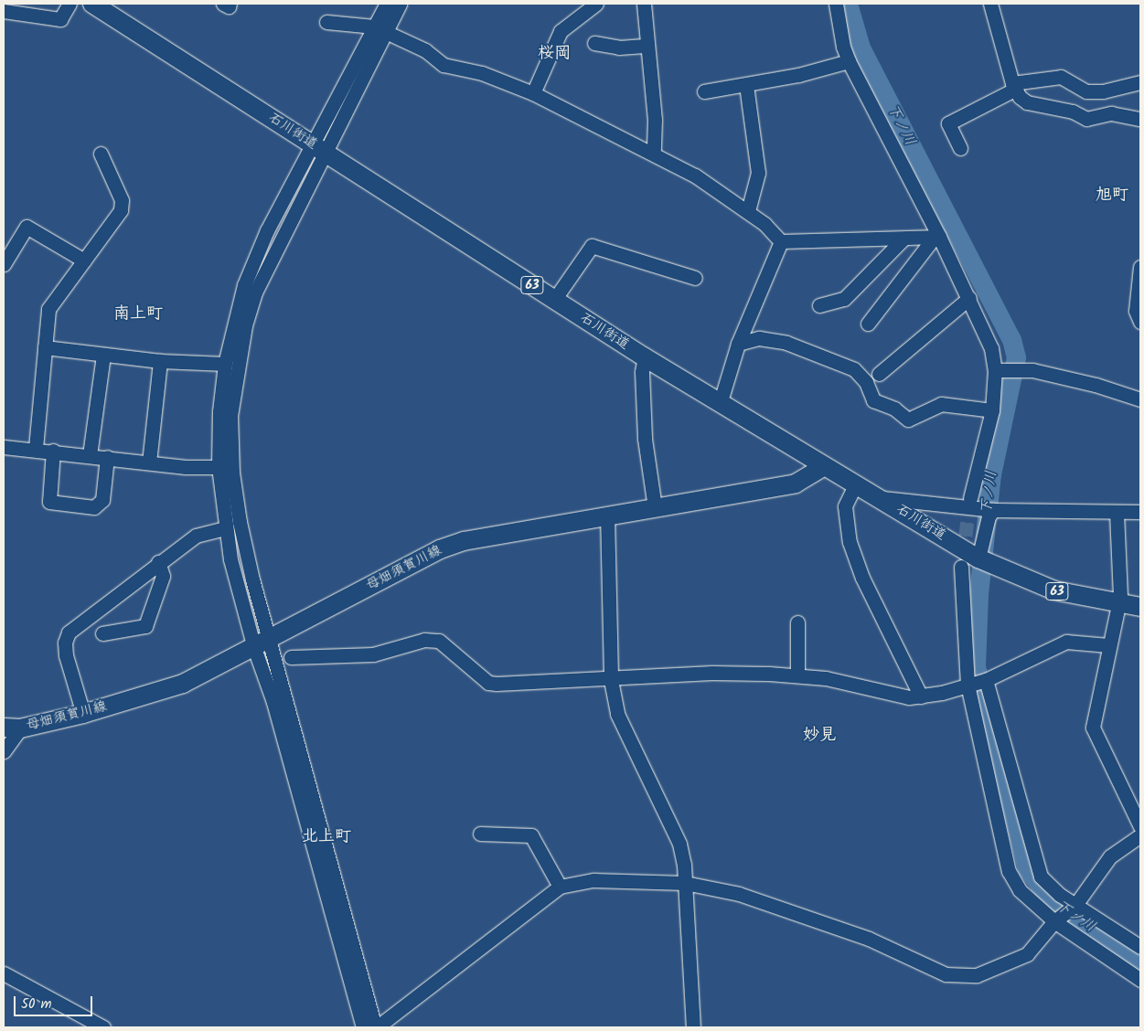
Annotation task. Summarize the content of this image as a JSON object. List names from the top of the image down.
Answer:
{
  "streets": {
    "main road": ["石川街道", "63", "母畑須賀川線"]
  },
  "crossings": [
    ["石川街道", "母畑須賀川線"]
  ],
  "districts": [
    "桜岡",
    "旭町",
    "南上町",
    "妙見",
    "北上町"
  ],
  "water": ["下ノ川"],
  "scale_bar": "50 m"
}
